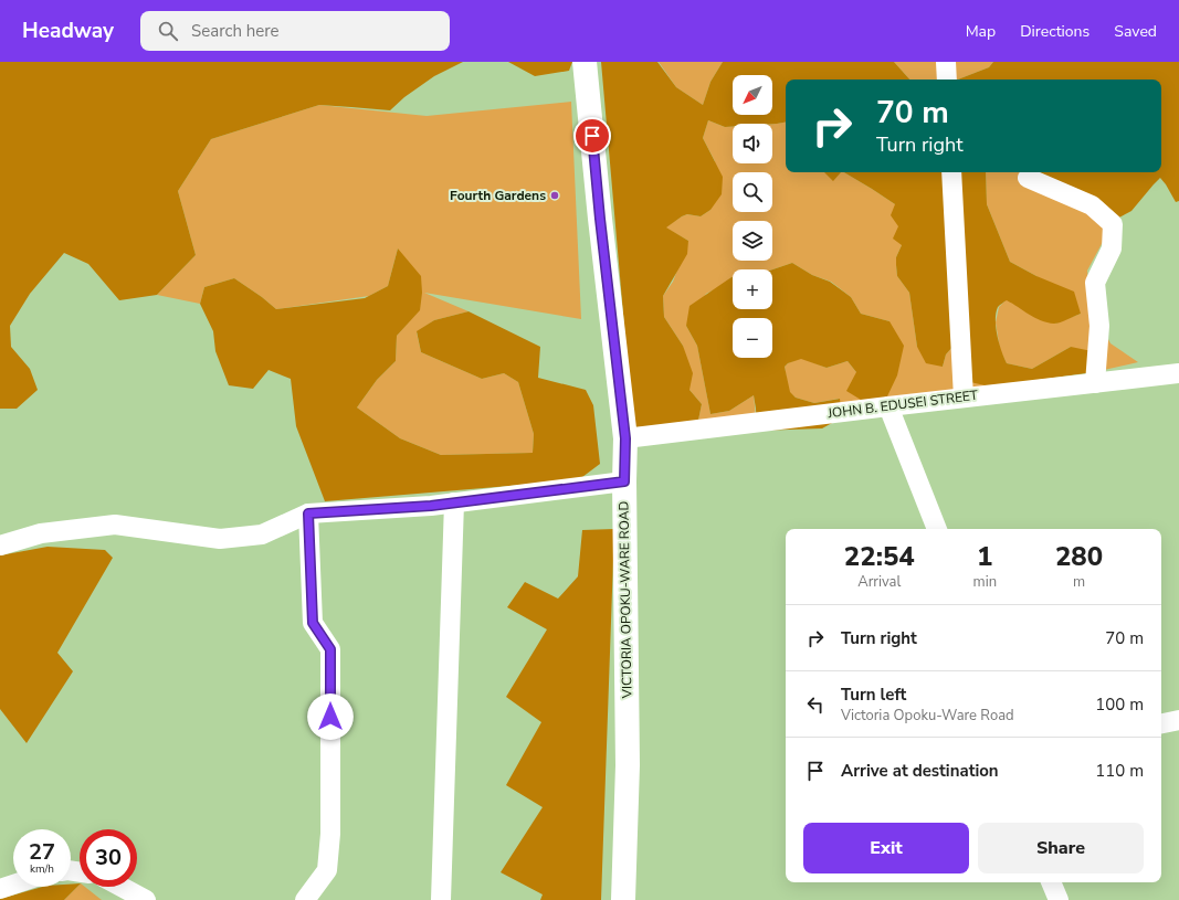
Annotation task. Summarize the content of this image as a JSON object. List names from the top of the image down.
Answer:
{
  "streets": {
    "main road": ["VICTORIA OPOKU-WARE ROAD"],
    "street": ["JOHN B. EDUSEI STREET"]
  },
  "crossings": [
    ["JOHN B. EDUSEI STREET", "VICTORIA OPOKU-WARE ROAD"]
  ],
  "places": ["Fourth Gardens"],
  "north": "bottom left",
  "page": {
    "header": "Headway",
    "search": "Search here",
    "nav": ["Map", "Directions", "Saved"],
    "map_buttons": ["+", "−"],
    "turn": ["70 m", "Turn right"],
    "eta": [
      "22:54",
      "Arrival",
      "1",
      "min",
      "280",
      "m"
    ],
    "list": [
      {
        "name": "Turn right",
        "value": "70 m"
      },
      {
        "name": "Turn left",
        "note": "Victoria Opoku-Ware Road",
        "value": "100 m"
      },
      {
        "name": "Arrive at destination",
        "value": "110 m"
      }
    ],
    "buttons": ["Exit", "Share"],
    "speed": "27 km/h",
    "limit": "30"
  }
}
